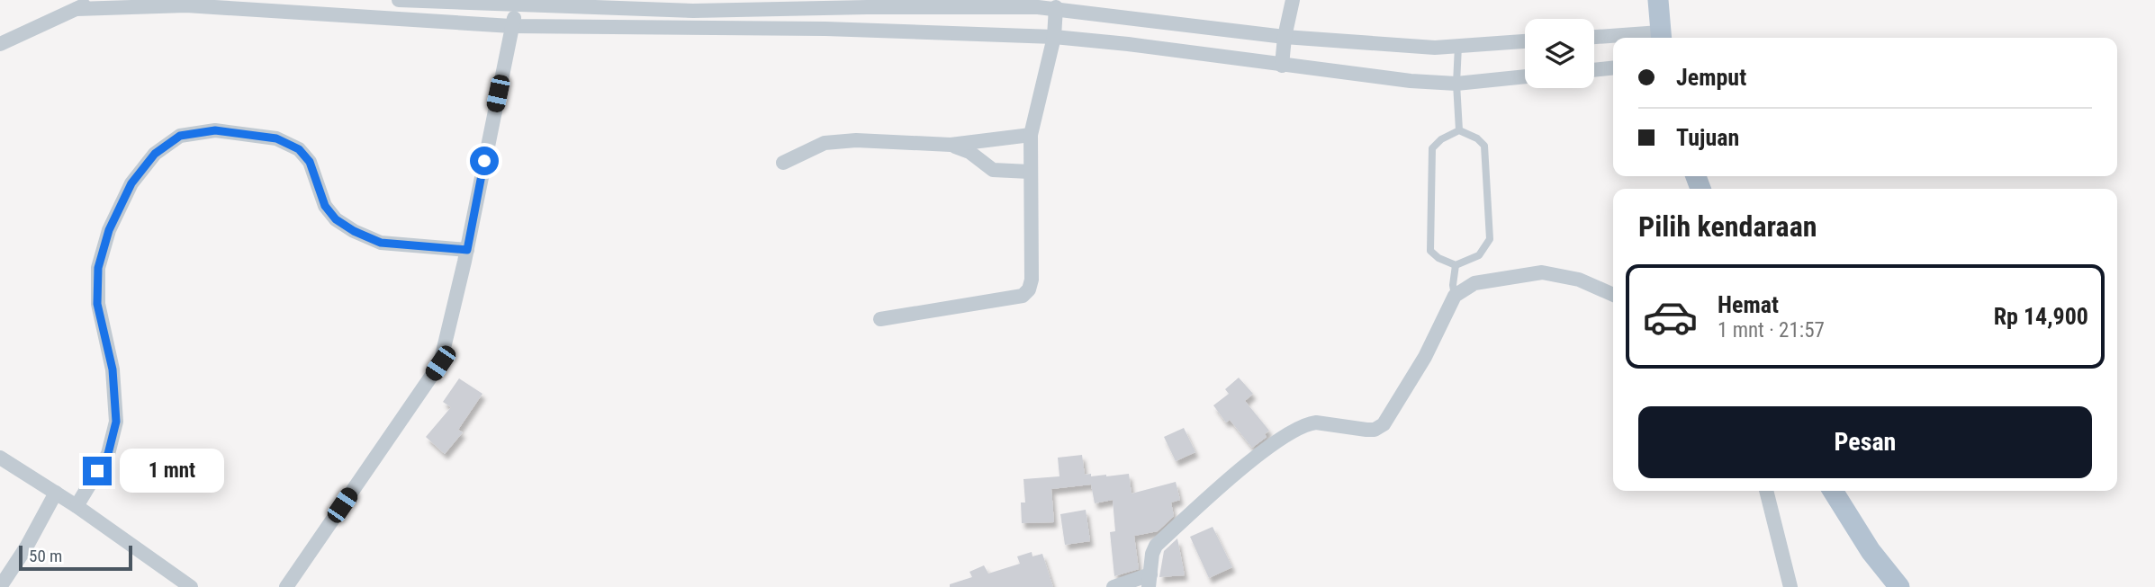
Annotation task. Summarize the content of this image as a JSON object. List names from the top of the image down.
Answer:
{
  "scale_bar": "50 m",
  "page": {
    "banner": ["Jemput", "Tujuan"],
    "heading": "Pilih kendaraan",
    "list": [
      {
        "name": "Hemat",
        "note": "1 mnt · 21:57",
        "value": "Rp 14,900"
      }
    ],
    "buttons": "Pesan",
    "bubble": "1 mnt",
    "scale": "50 m"
  }
}
